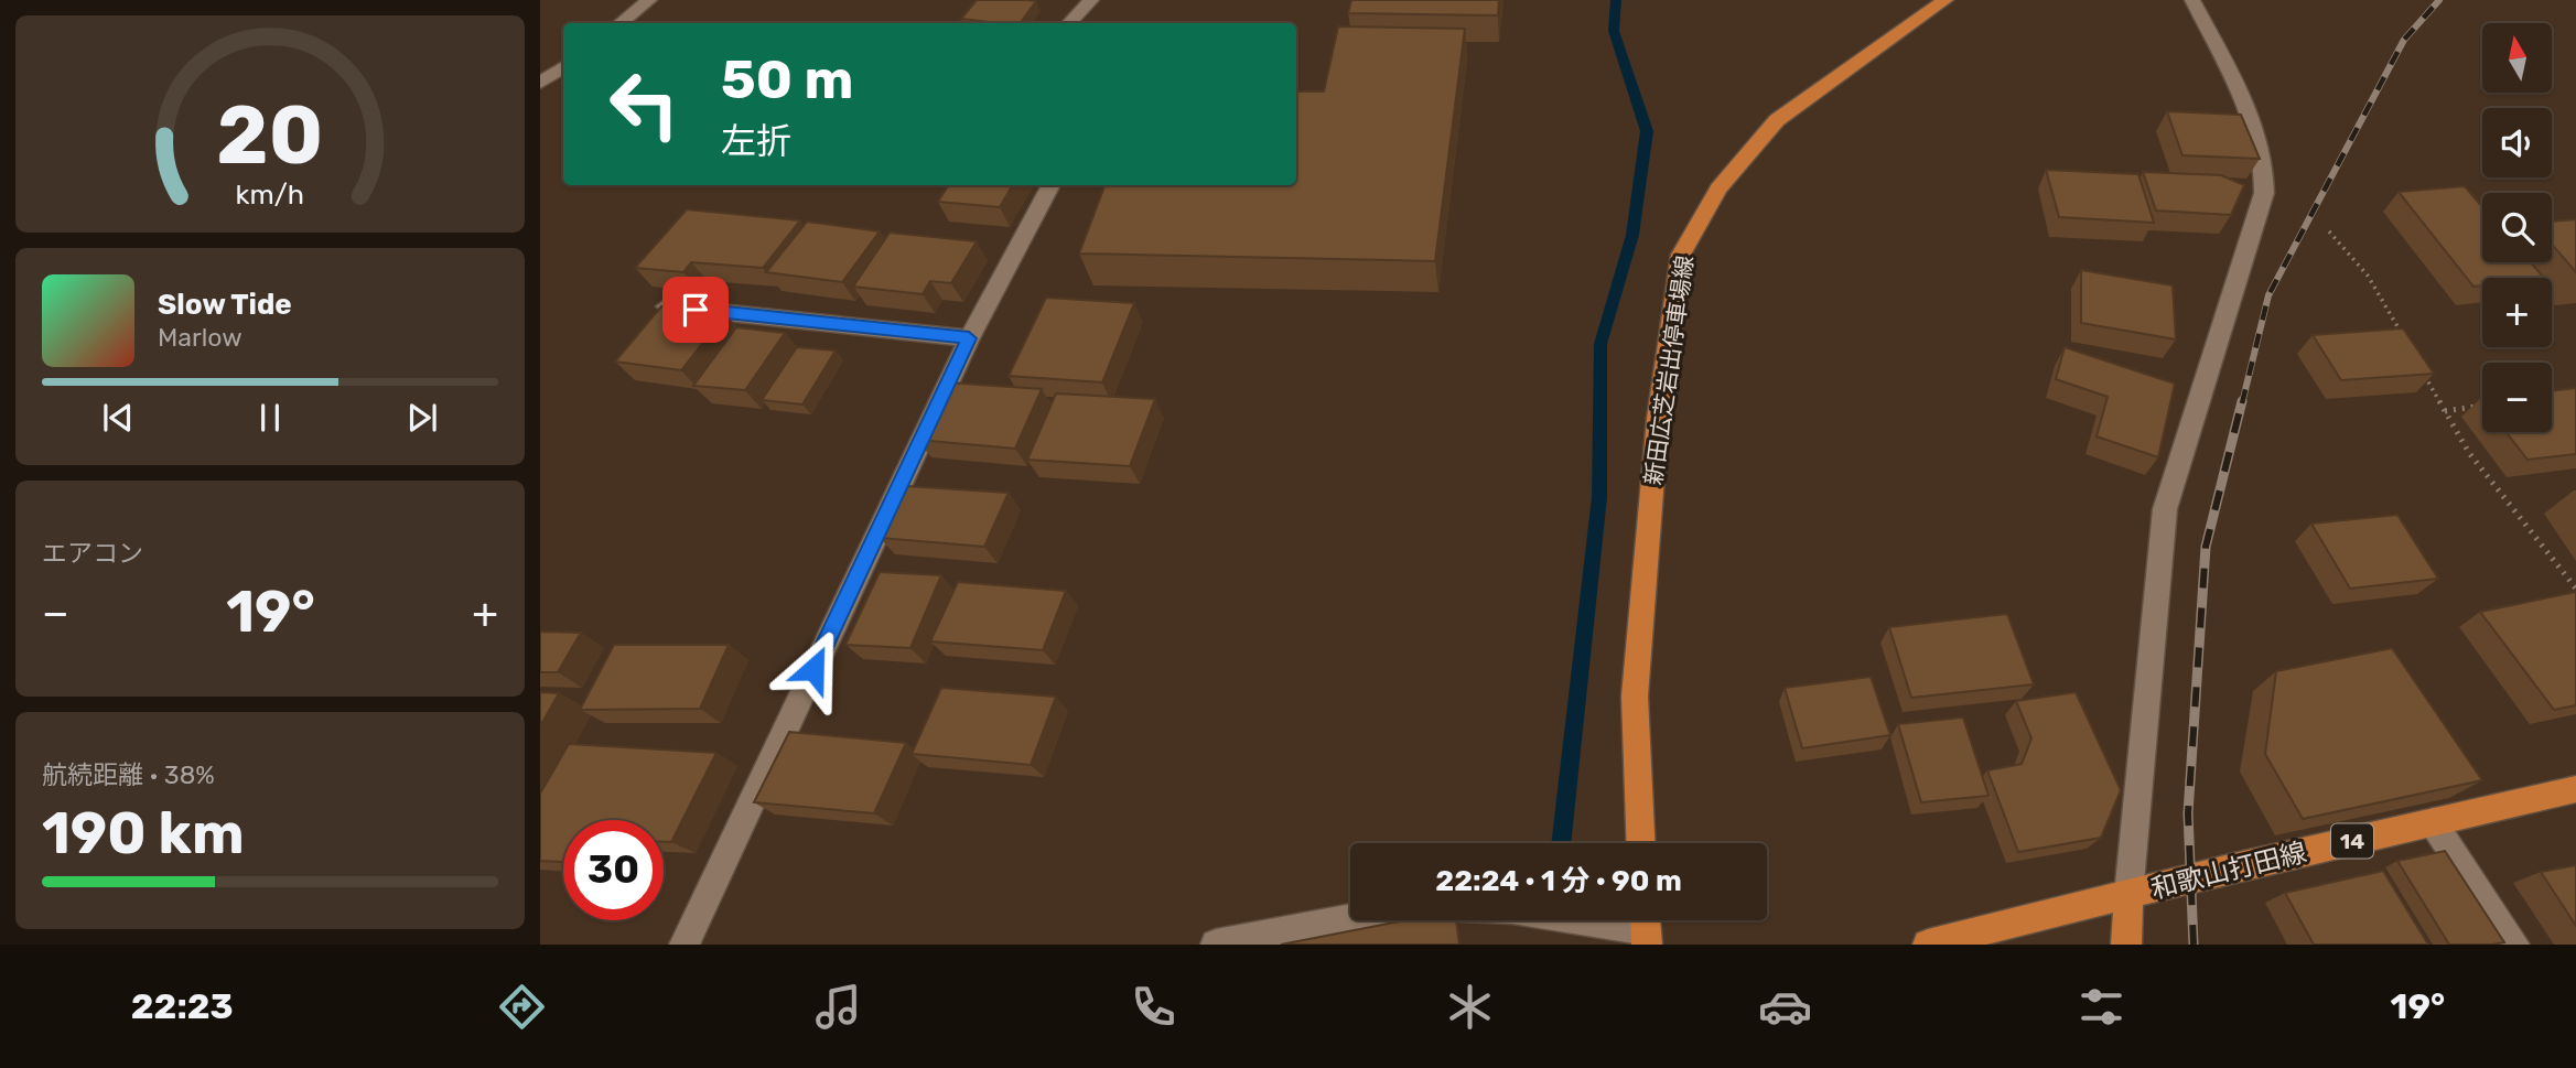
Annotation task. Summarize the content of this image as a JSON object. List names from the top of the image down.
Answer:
{
  "streets": {
    "main road": ["新田広芝岩出停車場線", "14", "和歌山打田線"]
  },
  "north": "top",
  "page": {
    "map_buttons": ["+", "−"],
    "turn": ["50 m", "左折"],
    "song": ["Slow Tide", "Marlow"],
    "tile": [
      "エアコン",
      ["航続距離 · 38%", "190 km"]
    ],
    "heat": ["−", "19°", "+"],
    "limit": "30",
    "trip": "22:24 · 1 分 · 90 m",
    "tabs": ["22:23", "19°"],
    "gauge": ["20", "km/h"]
  }
}
